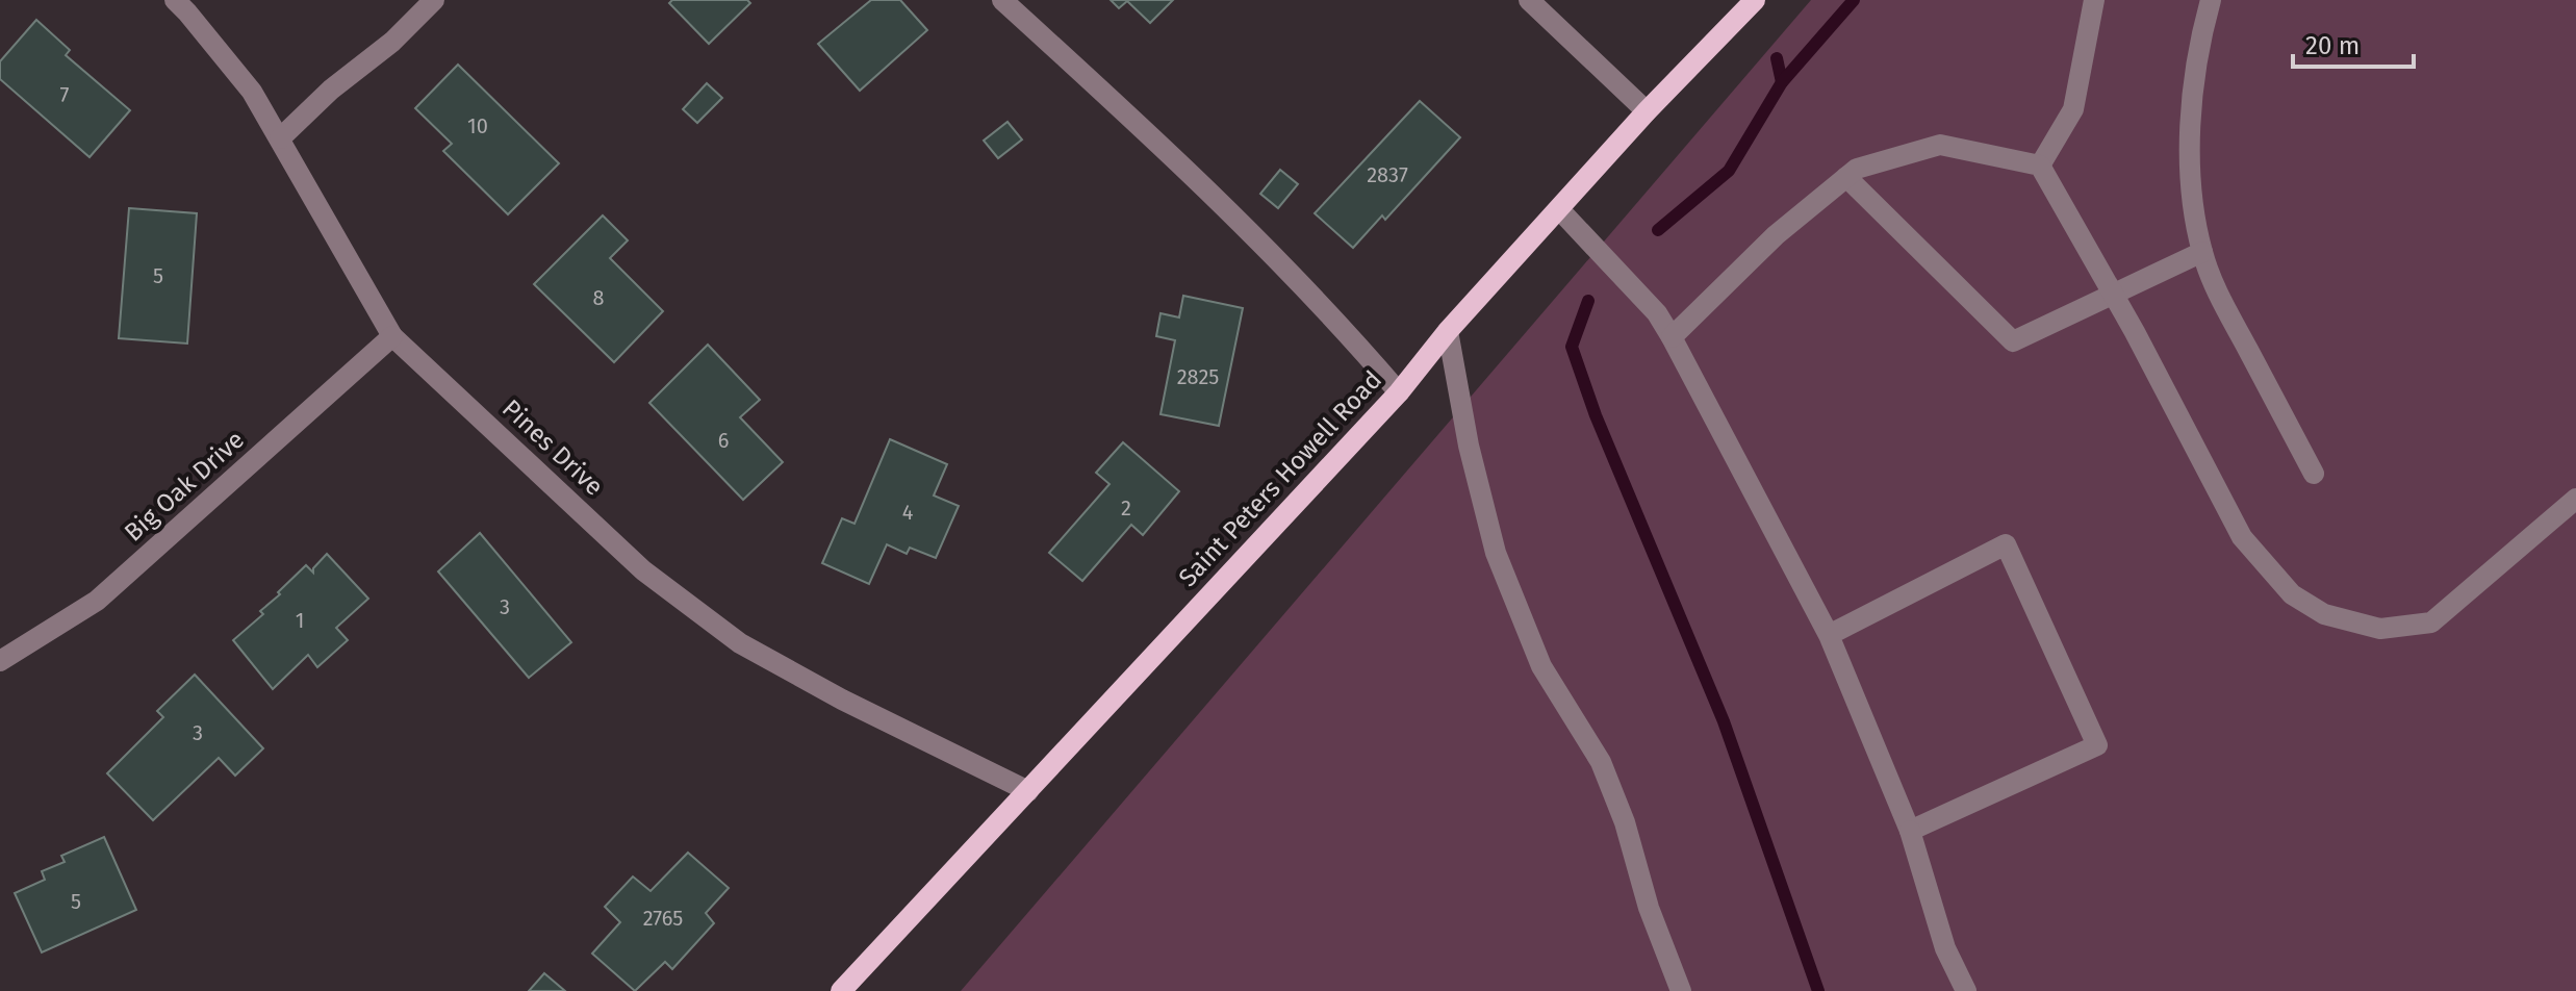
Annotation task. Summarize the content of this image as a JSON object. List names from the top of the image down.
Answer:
{
  "streets": {
    "main road": ["Saint Peters Howell Road"],
    "street": ["Pines Drive", "Big Oak Drive"]
  },
  "crossings": [
    ["Pines Drive", "Saint Peters Howell Road"],
    ["Pines Drive", "Big Oak Drive"]
  ],
  "house_numbers": [
    "7",
    "10",
    "2837",
    "5",
    "8",
    "2825",
    "6",
    "2",
    "4",
    "3",
    "1",
    "3",
    "5",
    "2765"
  ],
  "scale_bar": "20 m"
}
